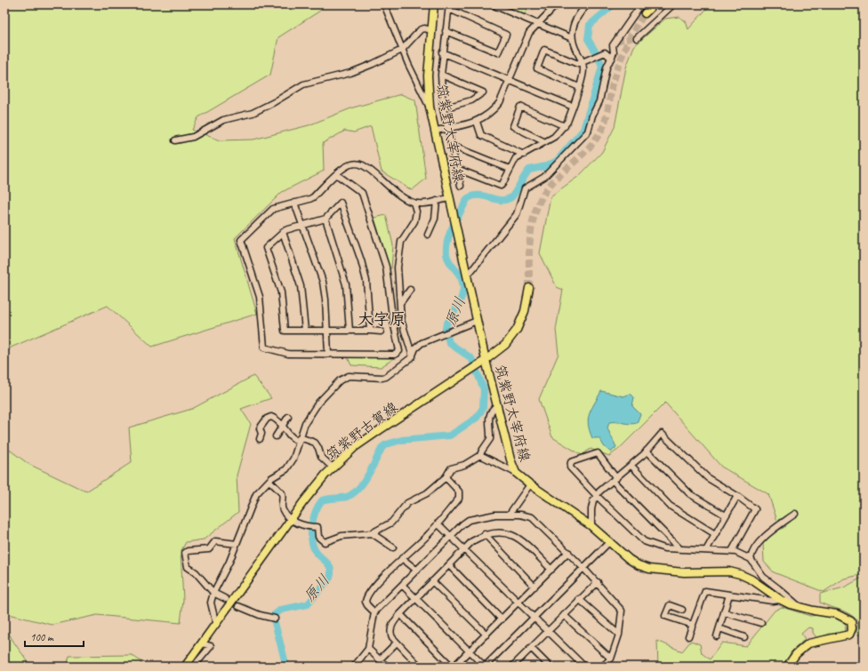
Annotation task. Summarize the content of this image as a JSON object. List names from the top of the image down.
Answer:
{
  "streets": {
    "main road": ["筑紫野太宰府線", "筑紫野古賀線"]
  },
  "crossings": [
    ["筑紫野太宰府線", "筑紫野古賀線"]
  ],
  "districts": ["大字原"],
  "water": ["原川"],
  "scale_bar": "100 m"
}
